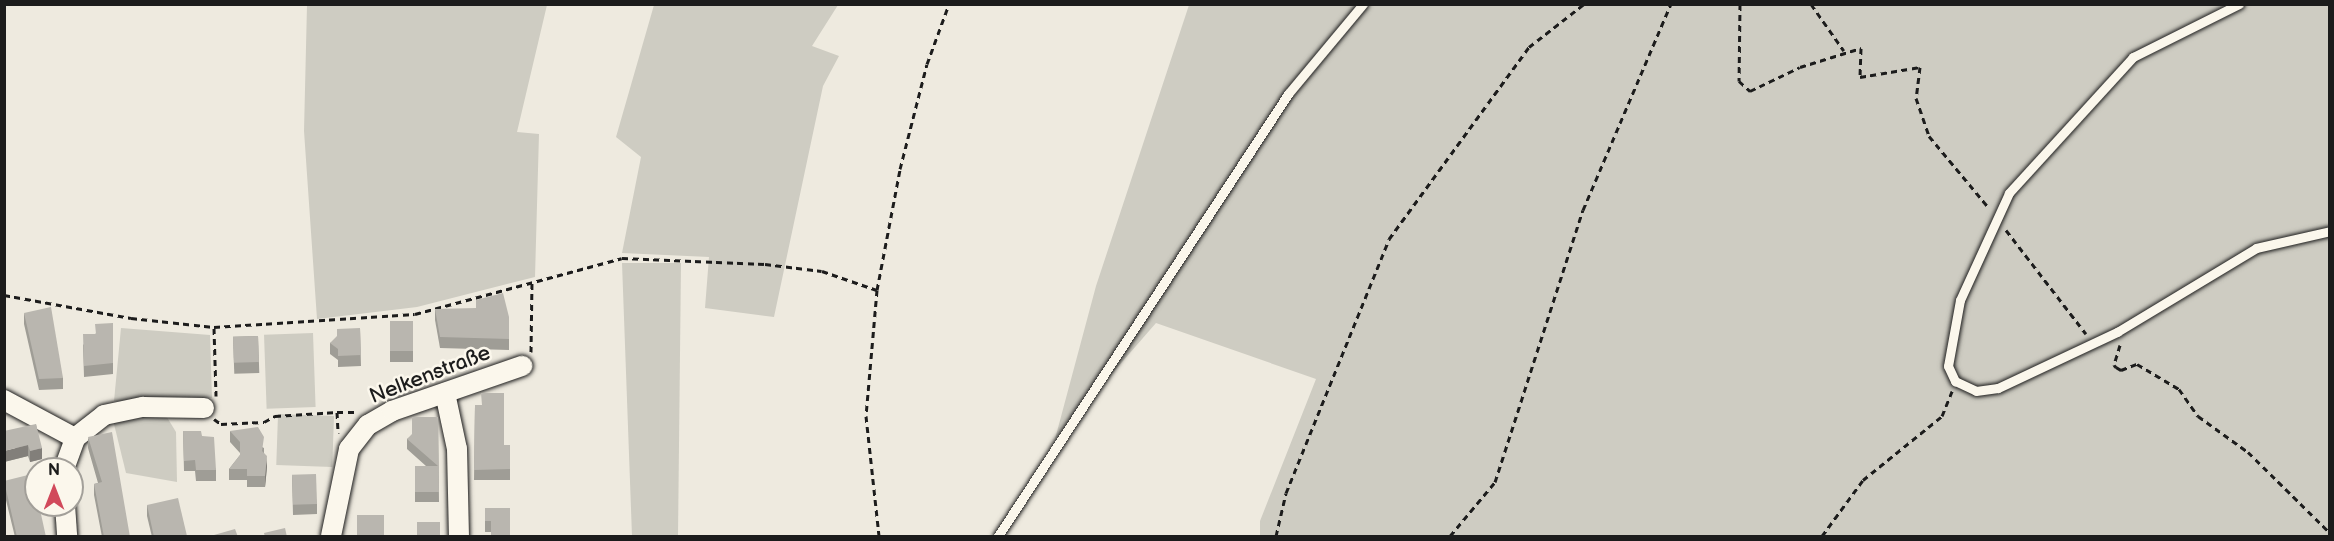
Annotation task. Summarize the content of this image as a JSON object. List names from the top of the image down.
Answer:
{
  "streets": {
    "street": ["Nelkenstraße"]
  },
  "north": "top"
}
